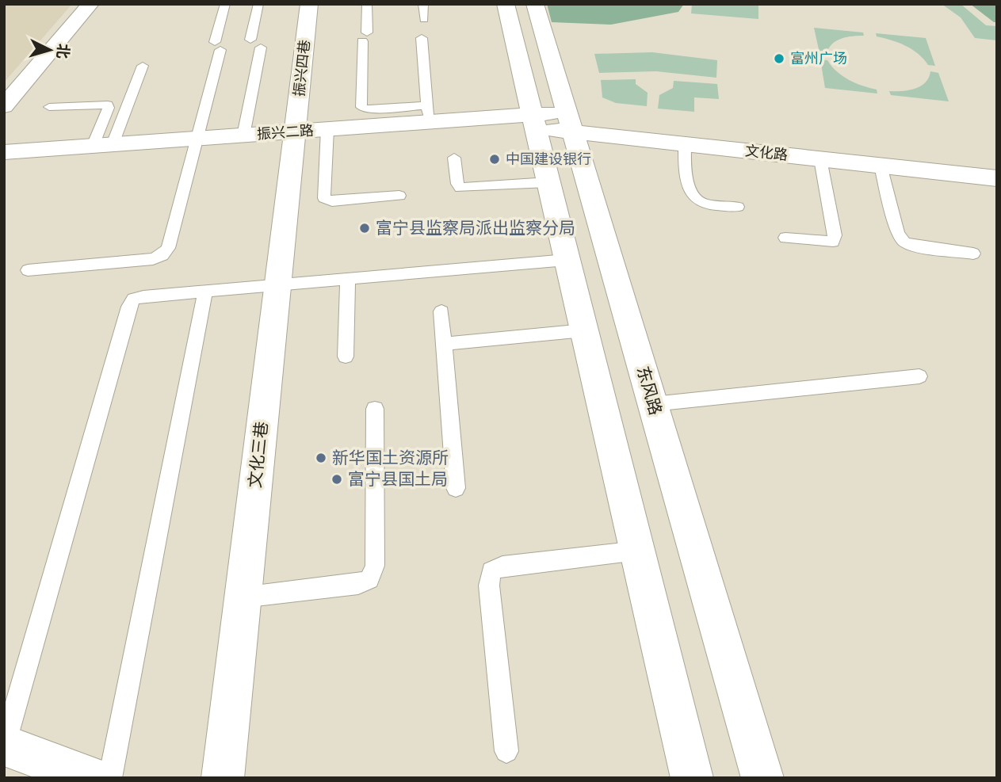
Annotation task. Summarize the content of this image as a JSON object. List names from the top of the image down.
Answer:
{
  "streets": {
    "main road": [
      "振兴四巷",
      "振兴二路",
      "文化路",
      "东风路",
      "文化三巷"
    ]
  },
  "crossings": [
    ["振兴四巷", "振兴二路"],
    ["振兴四巷", "文化三巷"],
    ["振兴二路", "文化路"],
    ["振兴二路", "文化三巷"],
    ["文化路", "东风路"]
  ],
  "places": [
    "富州广场",
    "中国建设银行",
    "富宁县监察局派出监察分局",
    "新华国土资源所",
    "富宁县国土局"
  ],
  "north": "right"
}
